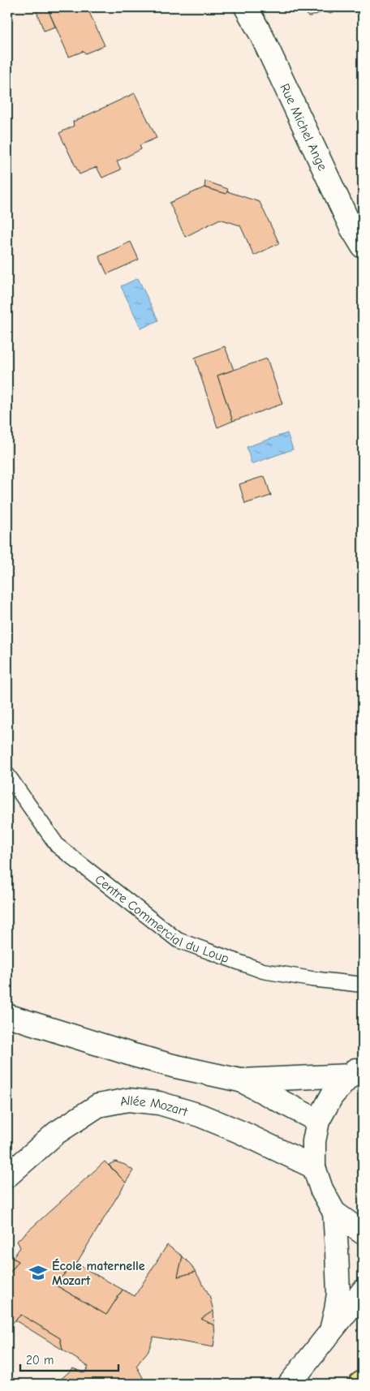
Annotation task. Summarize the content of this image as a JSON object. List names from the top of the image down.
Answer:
{
  "streets": {
    "street": ["Rue Michel Ange", "Allée Mozart"],
    "lane": ["Centre Commercial du Loup"]
  },
  "places": {
    "school or university": ["École maternelle Mozart"]
  },
  "scale_bar": "20 m"
}
